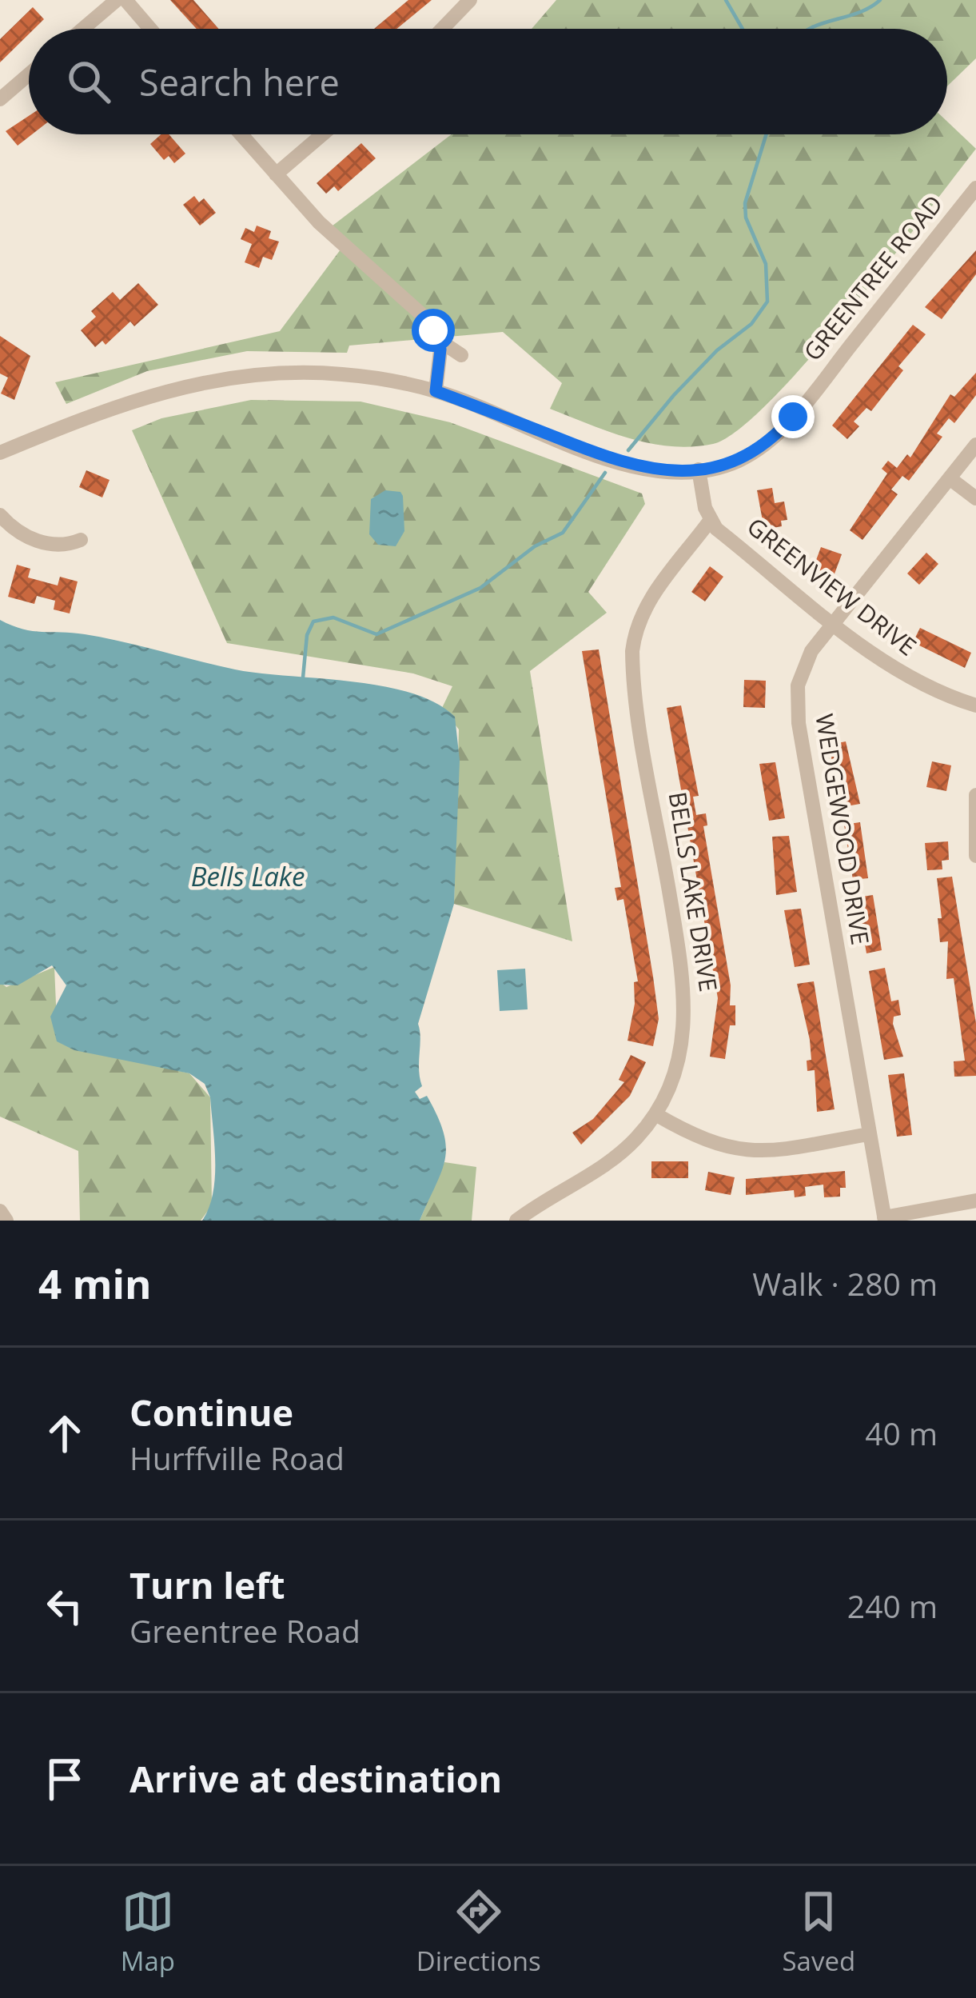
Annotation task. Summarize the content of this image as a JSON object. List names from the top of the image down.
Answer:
{
  "streets": {
    "street": [
      "GREENTREE ROAD",
      "GREENVIEW DRIVE",
      "WEDGEWOOD DRIVE",
      "BELLS LAKE DRIVE"
    ]
  },
  "crossings": [
    ["GREENTREE ROAD", "GREENVIEW DRIVE"],
    ["GREENVIEW DRIVE", "WEDGEWOOD DRIVE"],
    ["GREENVIEW DRIVE", "BELLS LAKE DRIVE"]
  ],
  "water": ["Bells Lake"],
  "page": {
    "search": "Search here",
    "heading": ["4 min", "Walk · 280 m"],
    "list": [
      ["Continue", "Hurffville Road", "40 m"],
      ["Turn left", "Greentree Road", "240 m"],
      "Arrive at destination"
    ],
    "nav": ["Map", "Directions", "Saved"]
  }
}
